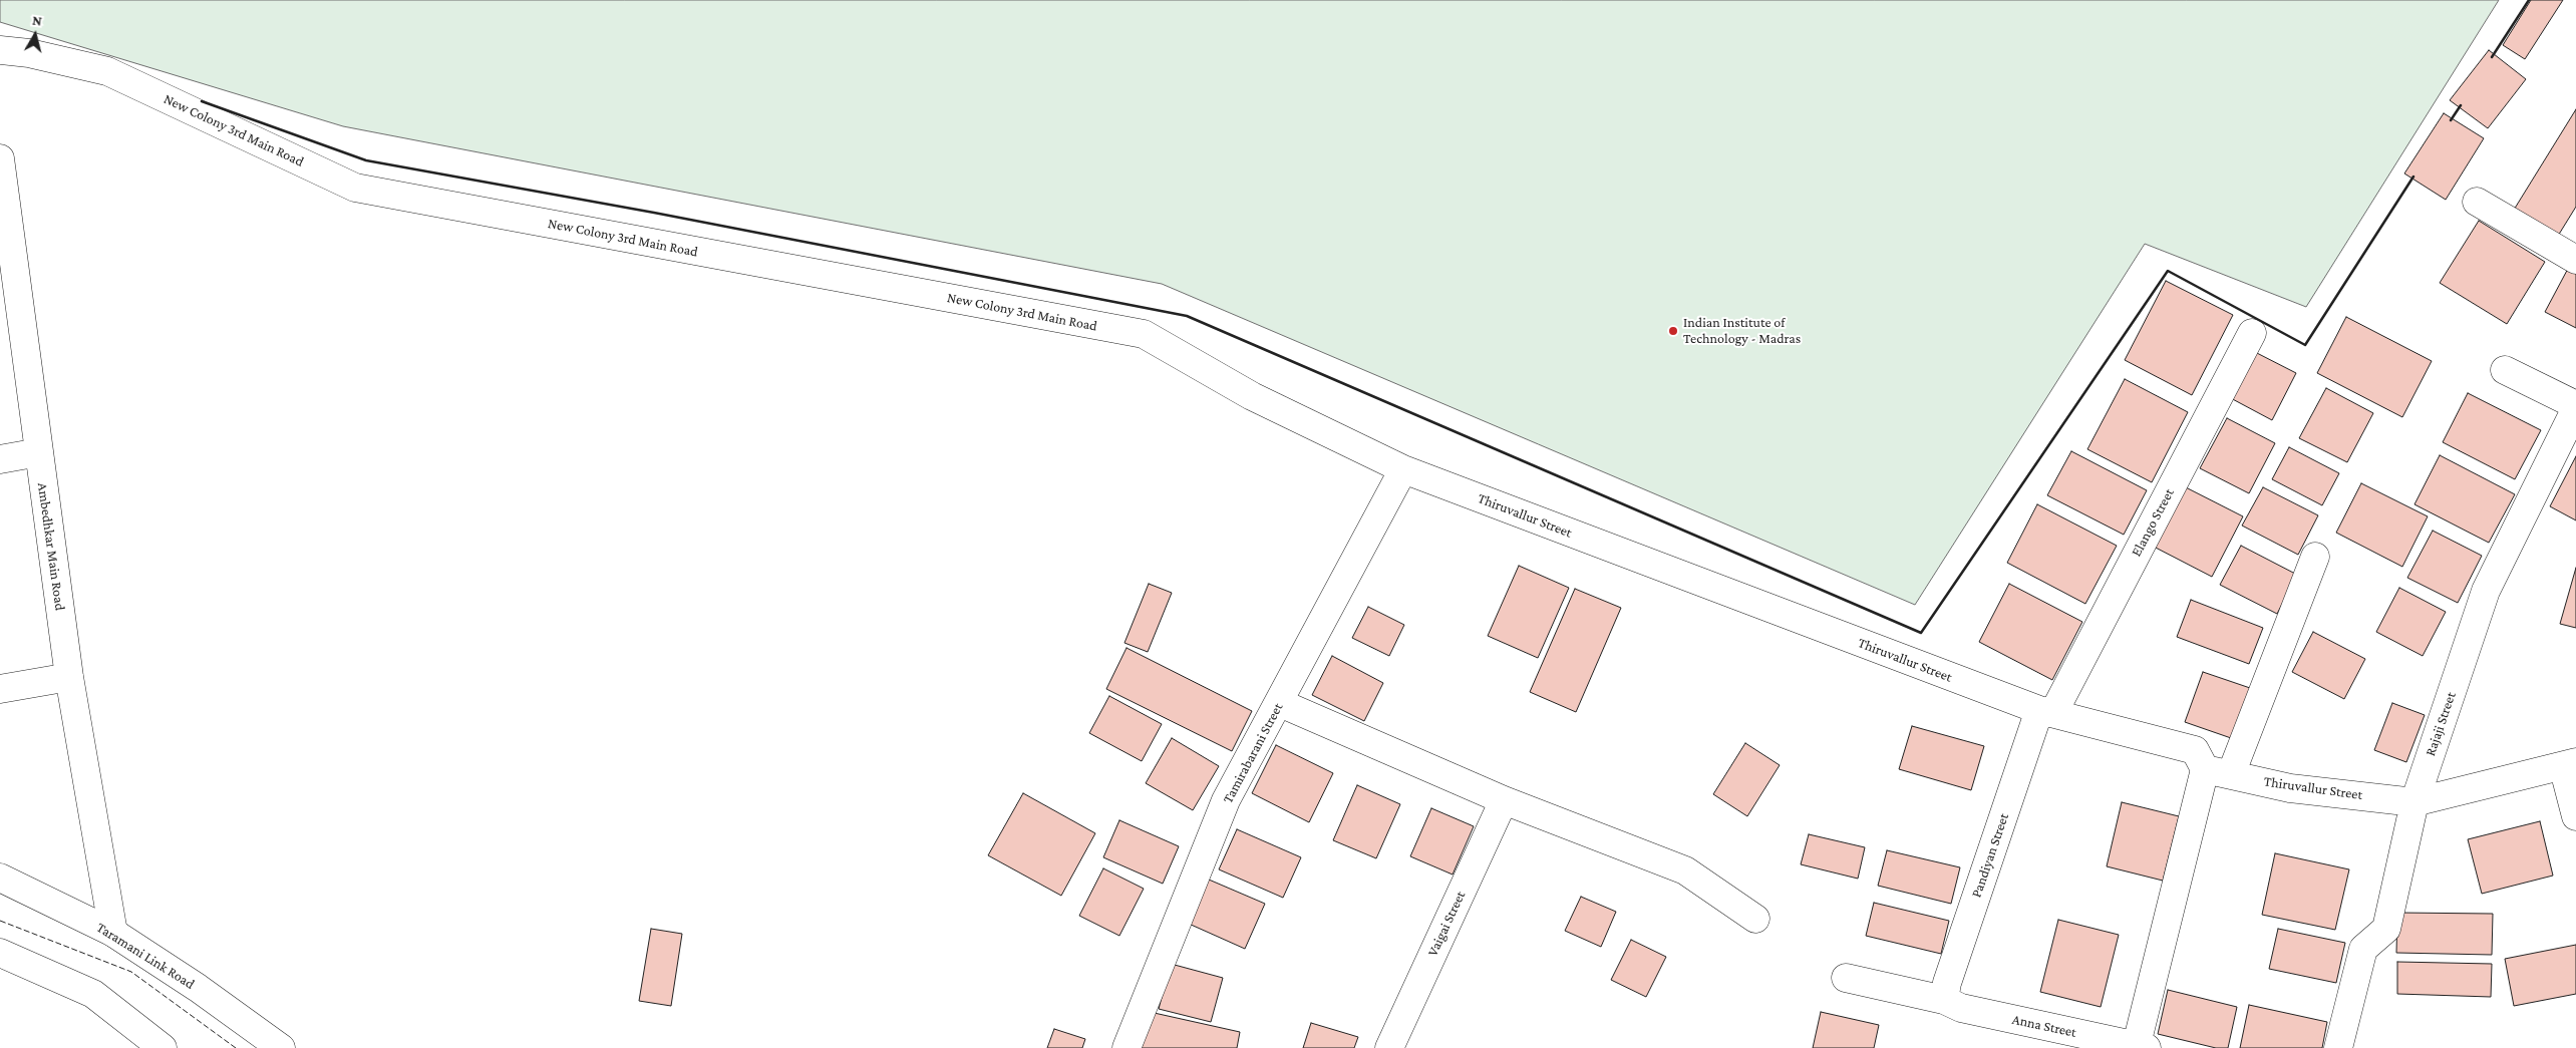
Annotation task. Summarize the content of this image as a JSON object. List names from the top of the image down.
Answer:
{
  "streets": {
    "street": [
      "New Colony 3rd Main Road",
      "Thiruvallur Street",
      "Elango Street",
      "Ambedhkar Main Road",
      "Rajaji Street",
      "Tamirabarani Street",
      "Pandiyan Street",
      "Vaigai Street",
      "Taramani Link Road",
      "Anna Street"
    ]
  },
  "crossings": [
    ["New Colony 3rd Main Road", "Thiruvallur Street"],
    ["Thiruvallur Street", "Elango Street"],
    ["Thiruvallur Street", "Rajaji Street"],
    ["Thiruvallur Street", "Tamirabarani Street"],
    ["Thiruvallur Street", "Pandiyan Street"],
    ["Elango Street", "Pandiyan Street"],
    ["Ambedhkar Main Road", "Taramani Link Road"],
    ["Pandiyan Street", "Anna Street"]
  ],
  "places": ["Indian Institute of Technology - Madras"],
  "north": "top"
}
